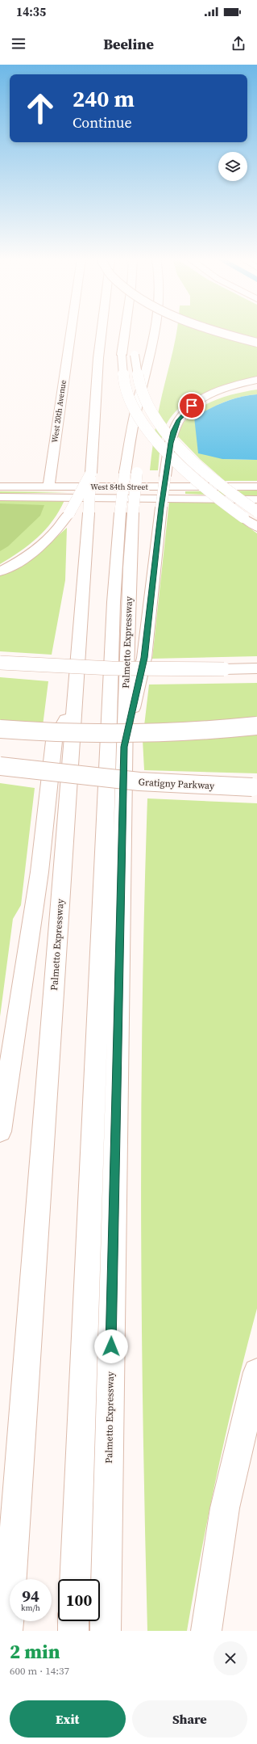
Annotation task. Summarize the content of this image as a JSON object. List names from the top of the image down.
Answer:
{
  "streets": {
    "main road": [
      "West 20th Avenue",
      "West 84th Street",
      "Palmetto Expressway",
      "Gratigny Parkway"
    ]
  },
  "crossings": [
    ["West 20th Avenue", "West 84th Street"]
  ],
  "page": {
    "status": "14:35",
    "header": "Beeline",
    "turn": ["240 m", "Continue"],
    "speed": "94 km/h",
    "limit": "100",
    "heading": ["2 min", "600 m · 14:37"],
    "buttons": ["Exit", "Share"]
  }
}
